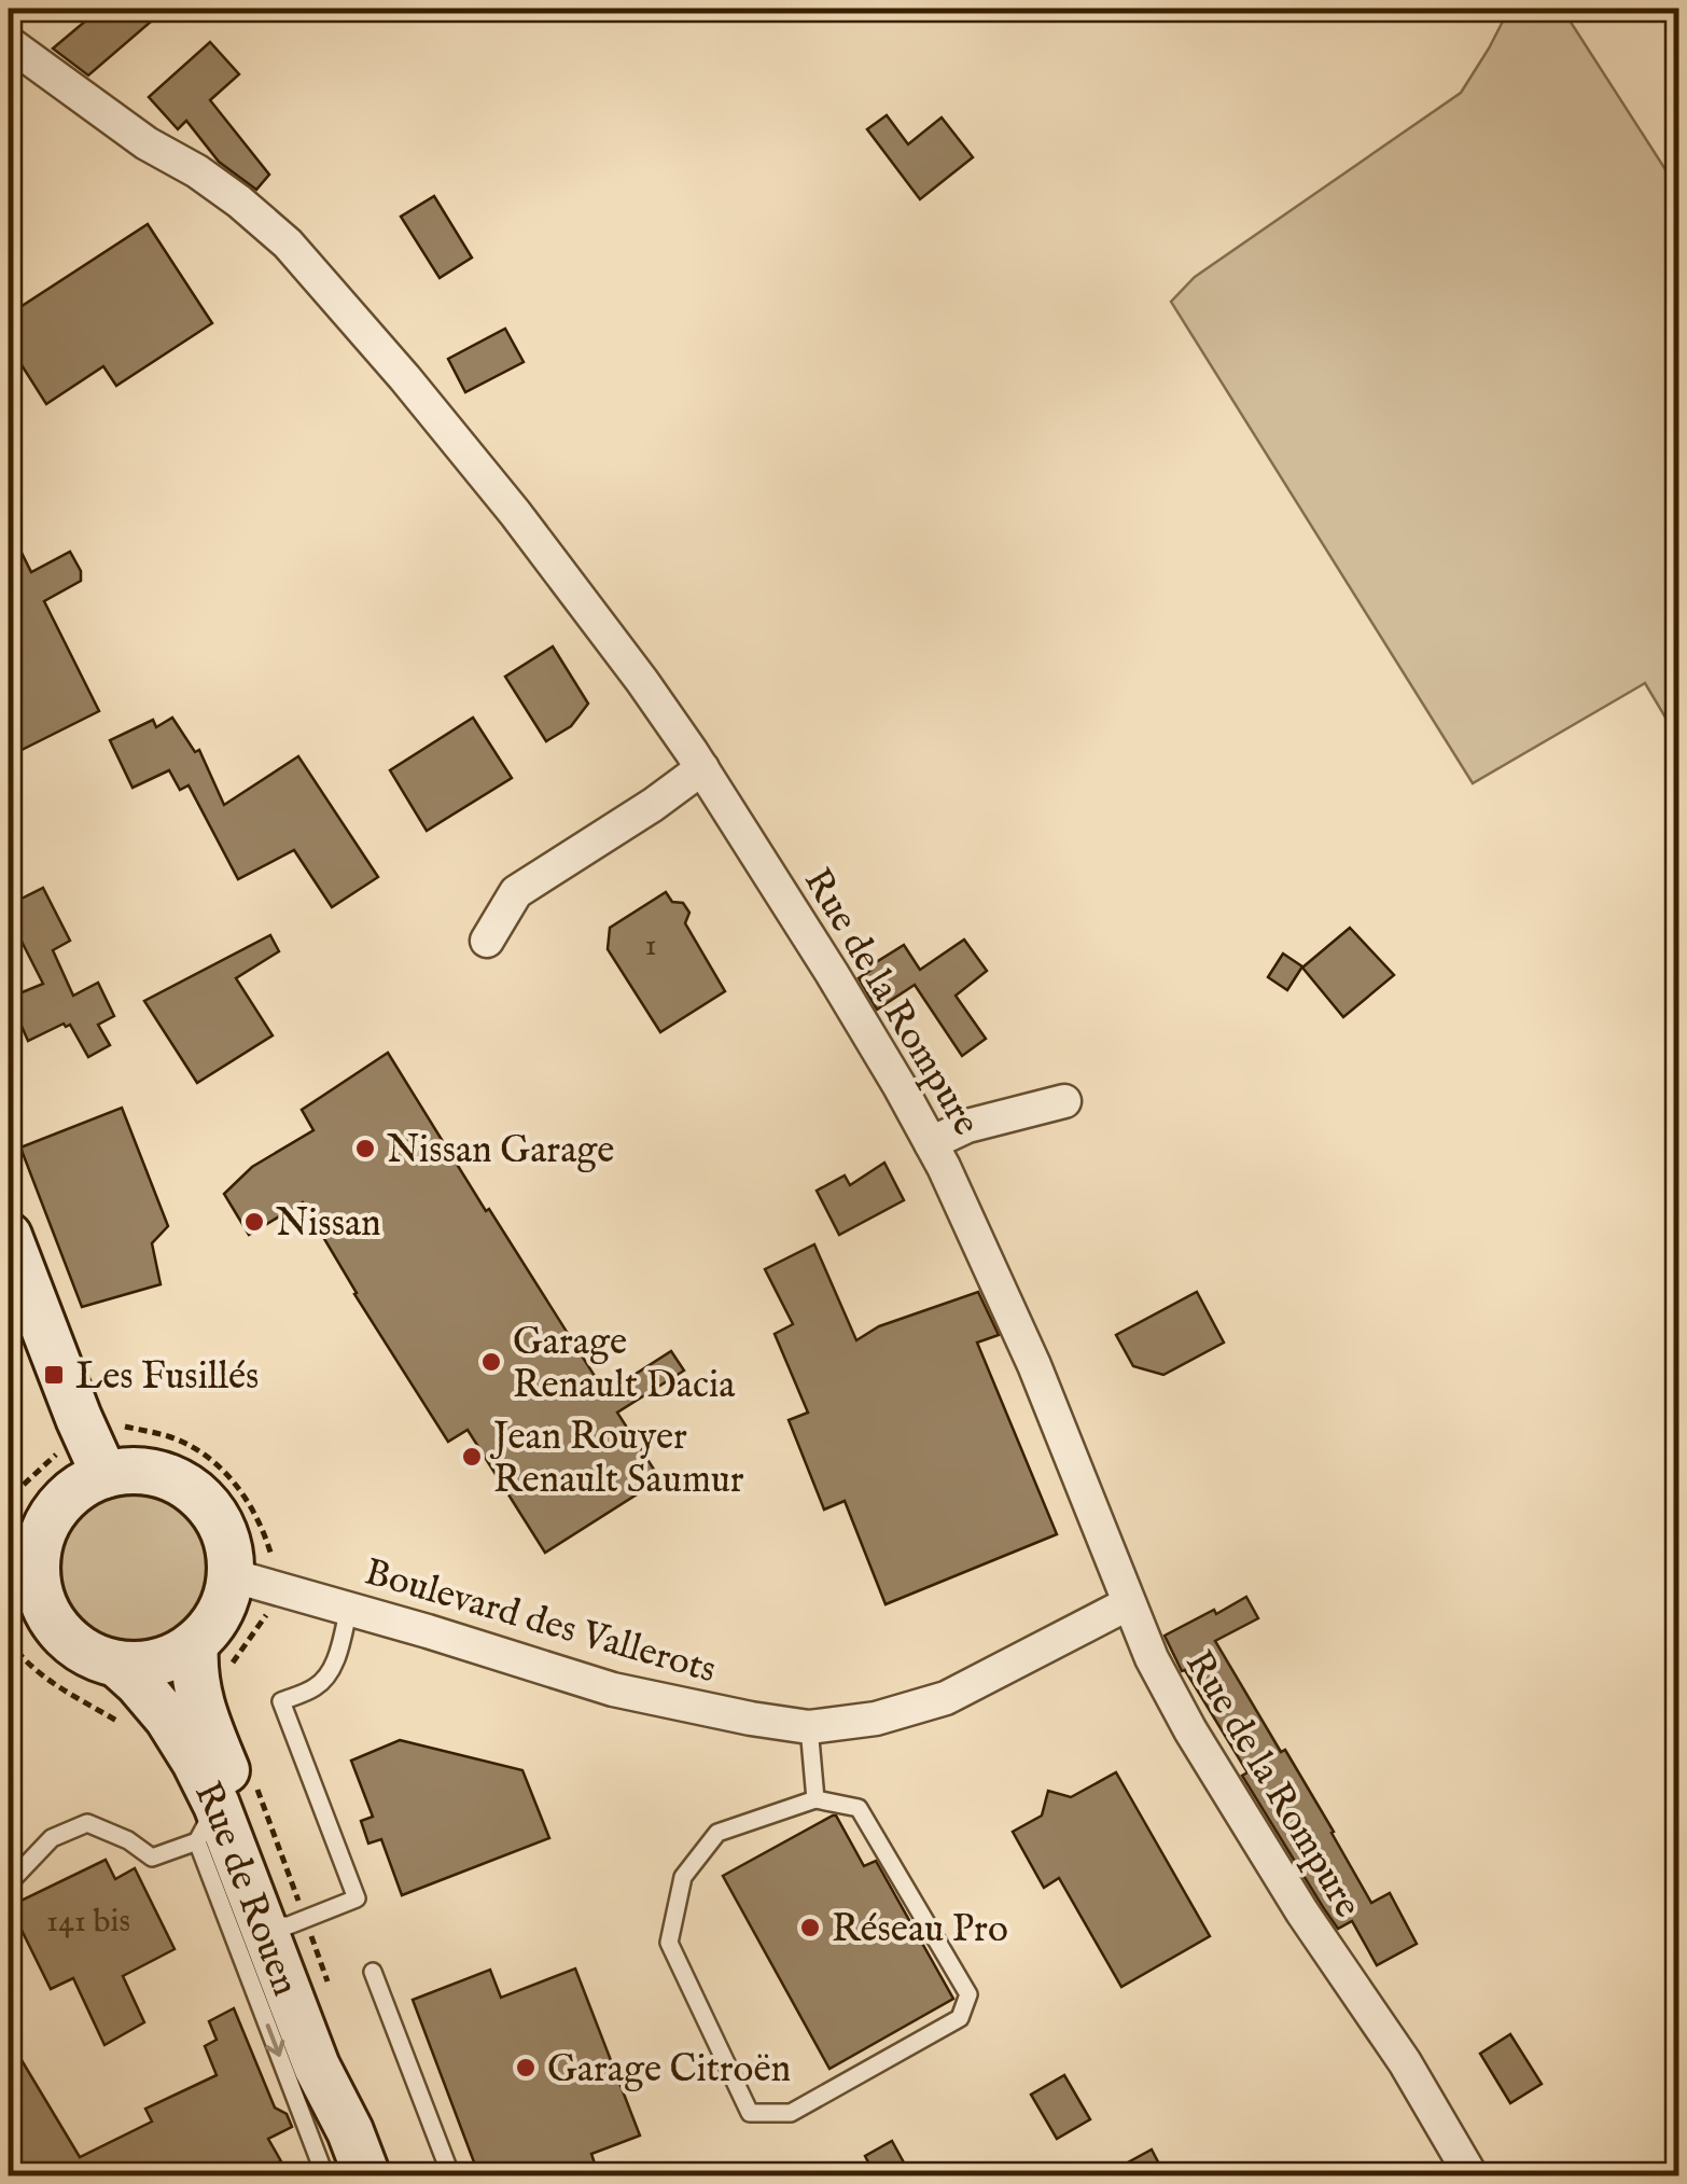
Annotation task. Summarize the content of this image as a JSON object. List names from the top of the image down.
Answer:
{
  "streets": {
    "main road": ["Rue de Rouen"],
    "street": ["Rue de la Rompure", "Boulevard des Vallerots"]
  },
  "crossings": [
    ["Rue de la Rompure", "Boulevard des Vallerots"]
  ],
  "places": {
    "other": [
      "Nissan Garage",
      "Nissan",
      "Garage Renault Dacia",
      "Jean Rouyer Renault Saumur",
      "Réseau Pro",
      "Garage Citroën"
    ],
    "transit": ["Les Fusillés"]
  },
  "house_numbers": ["1", "141 bis"]
}
